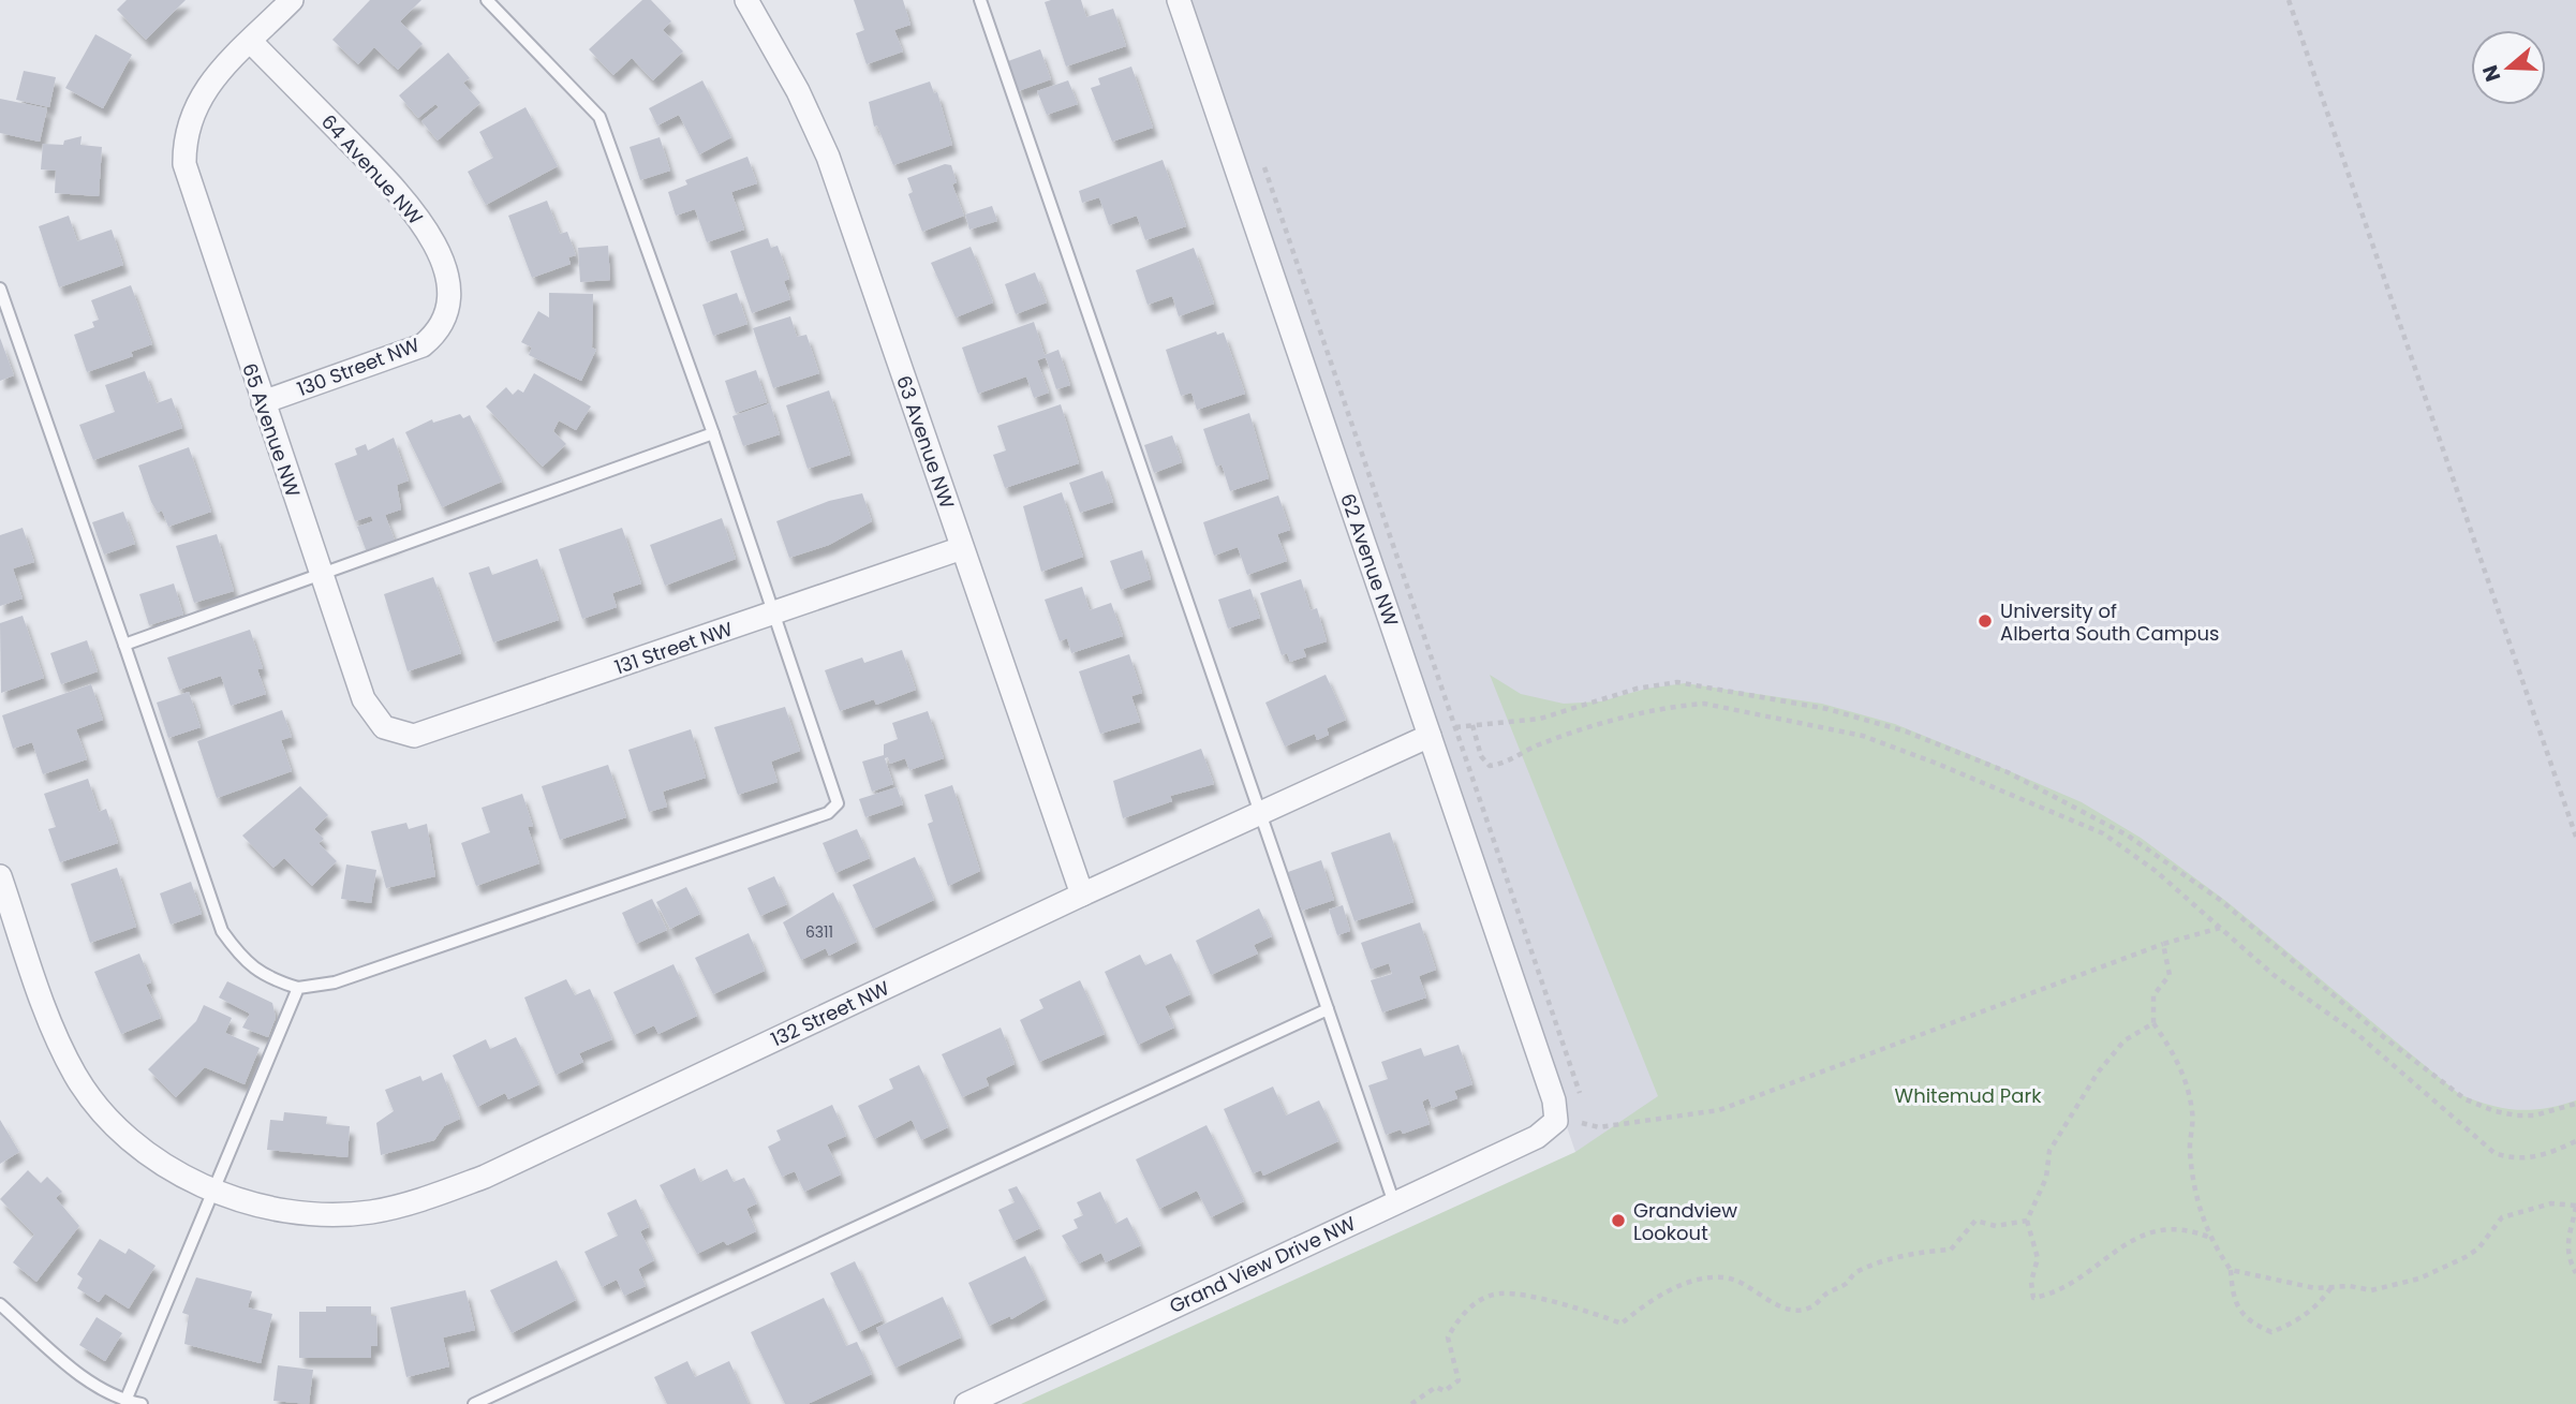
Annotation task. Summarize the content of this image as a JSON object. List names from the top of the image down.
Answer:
{
  "streets": {
    "street": [
      "64 Avenue NW",
      "130 Street NW",
      "65 Avenue NW",
      "63 Avenue NW",
      "62 Avenue NW",
      "131 Street NW",
      "132 Street NW",
      "Grand View Drive NW"
    ]
  },
  "crossings": [
    ["64 Avenue NW", "130 Street NW"],
    ["64 Avenue NW", "65 Avenue NW"],
    ["130 Street NW", "65 Avenue NW"],
    ["65 Avenue NW", "131 Street NW"],
    ["63 Avenue NW", "131 Street NW"],
    ["63 Avenue NW", "132 Street NW"],
    ["62 Avenue NW", "132 Street NW"],
    ["62 Avenue NW", "Grand View Drive NW"]
  ],
  "parks": ["Whitemud Park"],
  "places": ["University of Alberta South Campus", "Grandview Lookout"],
  "house_numbers": ["6311"],
  "north": "left"
}
